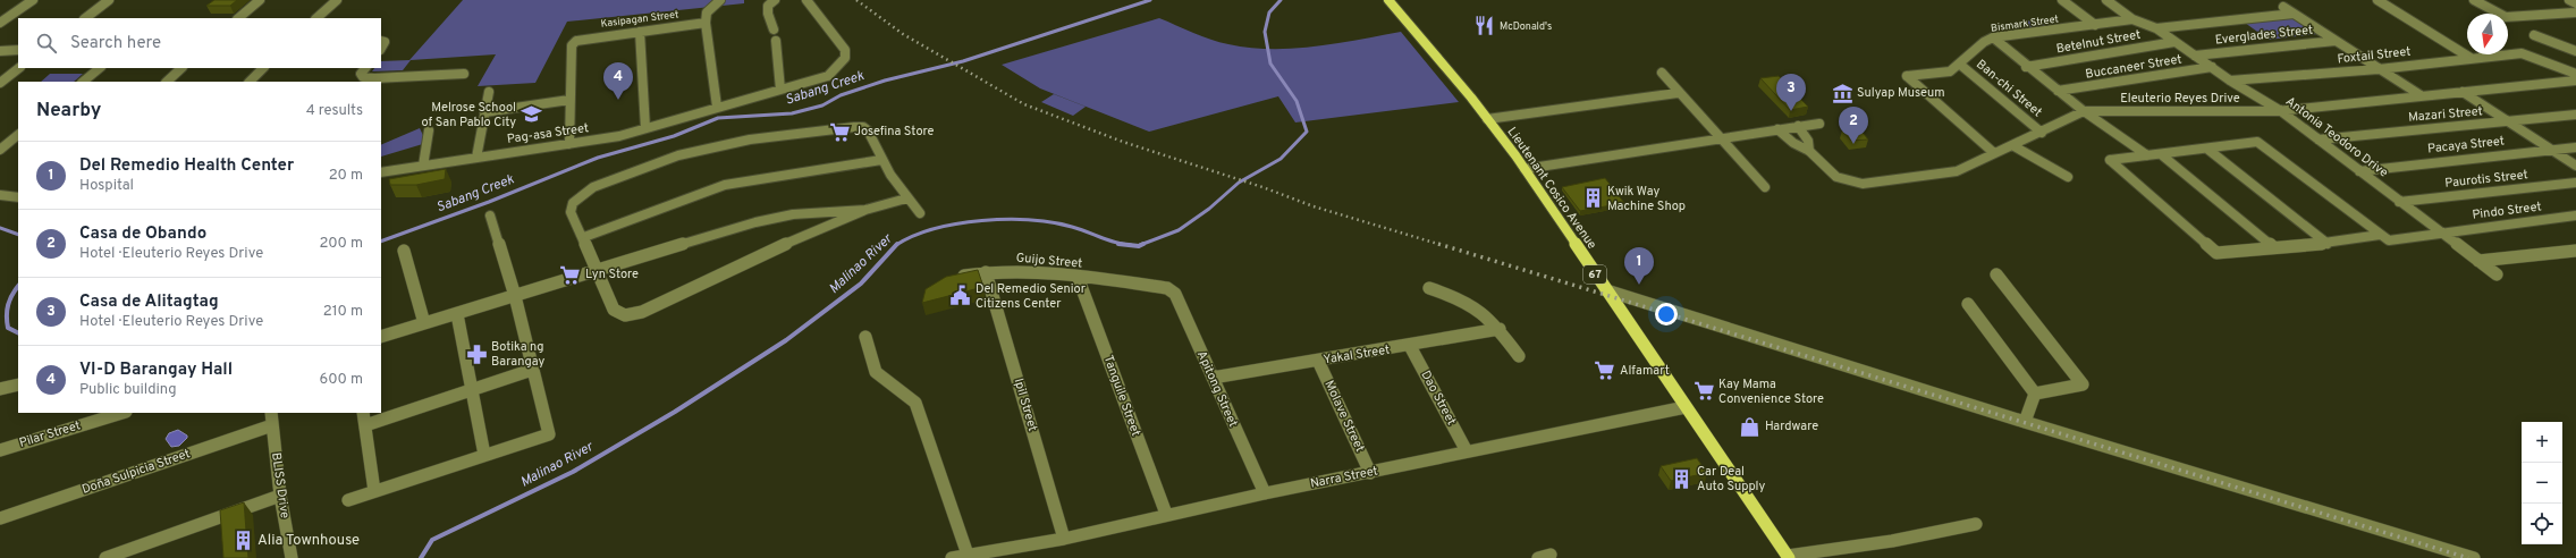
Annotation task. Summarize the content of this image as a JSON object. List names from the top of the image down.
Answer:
{
  "streets": {
    "main road": ["Lieutenant Cosico Avenue", "67"],
    "street": [
      "Kasipagan Street",
      "Bismark Street",
      "Everglades Street",
      "Betelnut Street",
      "Foxtail Street",
      "Buccaneer Street",
      "Ban-chi Street",
      "Eleuterio Reyes Drive",
      "Mazari Street",
      "Pag-asa Street",
      "Antonia Teodoro Drive",
      "Pacaya Street",
      "Paurotis Street",
      "Pindo Street",
      "Guijo Street",
      "Yakal Street",
      "Apitong Street",
      "Tanguile Street",
      "Dao Street",
      "Ipil Street",
      "Molave Street",
      "Pilar Street",
      "Doña Sulpicia Street",
      "Narra Street",
      "BLISS Drive"
    ]
  },
  "crossings": [
    ["Bismark Street", "Ban-chi Street"],
    ["Bismark Street", "Eleuterio Reyes Drive"],
    ["Bismark Street", "Antonia Teodoro Drive"],
    ["Everglades Street", "Antonia Teodoro Drive"],
    ["Betelnut Street", "Antonia Teodoro Drive"],
    ["Foxtail Street", "Antonia Teodoro Drive"],
    ["Buccaneer Street", "Antonia Teodoro Drive"],
    ["Ban-chi Street", "Eleuterio Reyes Drive"],
    ["Eleuterio Reyes Drive", "Antonia Teodoro Drive"],
    ["Mazari Street", "Antonia Teodoro Drive"],
    ["Antonia Teodoro Drive", "Pacaya Street"],
    ["Antonia Teodoro Drive", "Paurotis Street"],
    ["Antonia Teodoro Drive", "Pindo Street"],
    ["Lieutenant Cosico Avenue", "Narra Street"],
    ["Guijo Street", "Apitong Street"],
    ["Guijo Street", "Tanguile Street"],
    ["Guijo Street", "Ipil Street"],
    ["Yakal Street", "Apitong Street"],
    ["Yakal Street", "Dao Street"],
    ["Yakal Street", "Molave Street"],
    ["Apitong Street", "Narra Street"],
    ["Tanguile Street", "Narra Street"],
    ["Dao Street", "Narra Street"],
    ["Ipil Street", "Narra Street"],
    ["Molave Street", "Narra Street"],
    ["Doña Sulpicia Street", "BLISS Drive"]
  ],
  "water": ["Sabang Creek", "Malinao River"],
  "places": {
    "restaurant": ["McDonald's"],
    "museum": ["Sulyap Museum"],
    "school or university": ["Melrose School of San Pablo City"],
    "supermarket": [
      "Josefina Store",
      "Lyn Store",
      "Alfamart",
      "Kay Mama Convenience Store"
    ],
    "building": ["Kwik Way Machine Shop", "Car Deal Auto Supply", "Alia Townhouse"],
    "public building": ["Del Remedio Senior Citizens Center"],
    "pharmacy": ["Botika ng Barangay"],
    "shop": ["Hardware"]
  },
  "north": "bottom",
  "page": {
    "search": "Search here",
    "pins": [
      "4",
      "3",
      "2",
      "1"
    ],
    "heading": ["Nearby", "4 results"],
    "list": [
      {
        "mark": "1",
        "name": "Del Remedio Health Center",
        "note": "Hospital",
        "value": "20 m"
      },
      {
        "mark": "2",
        "name": "Casa de Obando",
        "note": "Hotel · Eleuterio Reyes Drive",
        "value": "200 m"
      },
      {
        "mark": "3",
        "name": "Casa de Alitagtag",
        "note": "Hotel · Eleuterio Reyes Drive",
        "value": "210 m"
      },
      {
        "mark": "4",
        "name": "VI-D Barangay Hall",
        "note": "Public building",
        "value": "600 m"
      }
    ],
    "map_buttons": ["+", "−"]
  }
}
